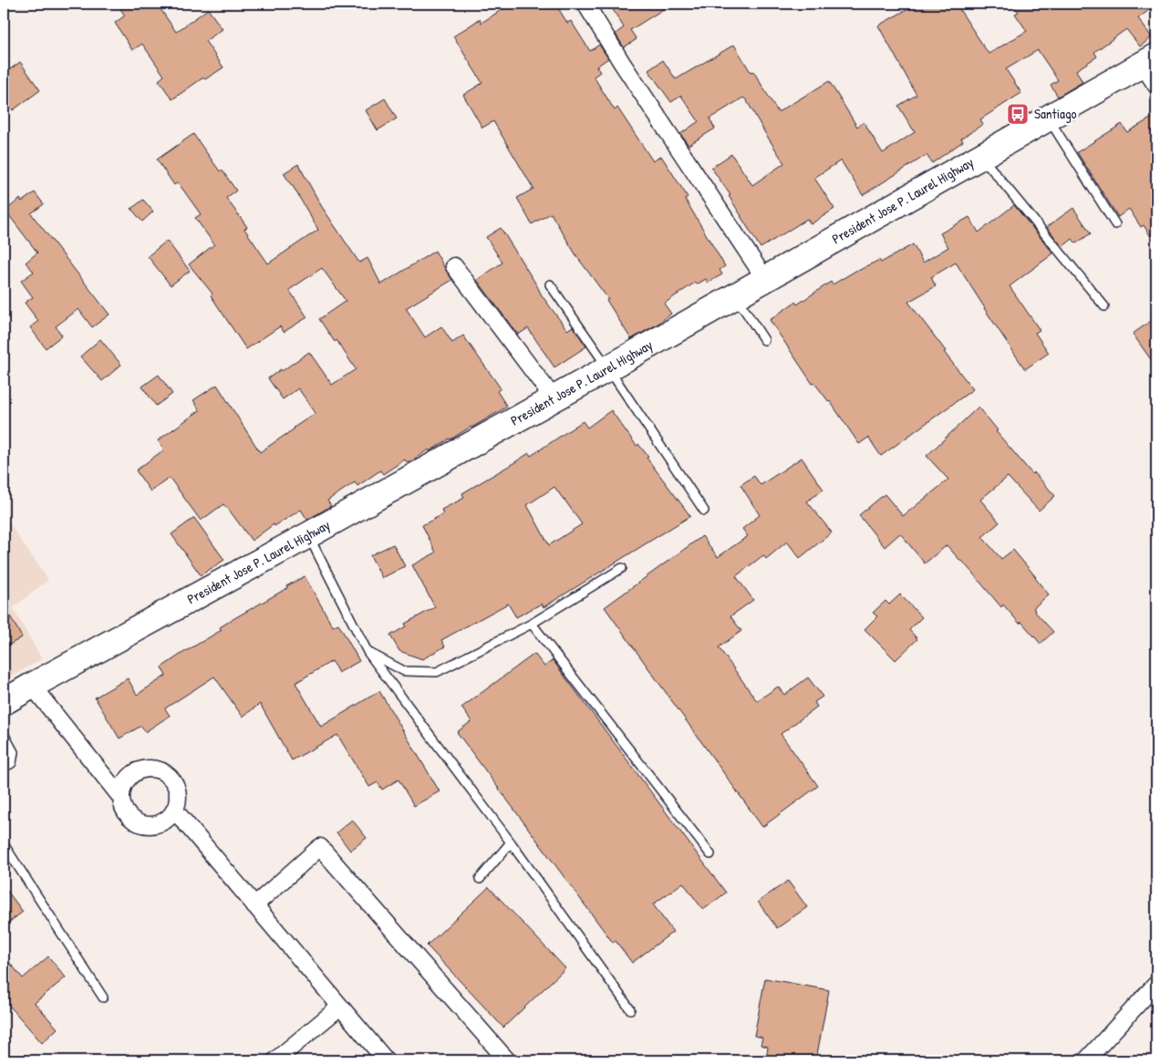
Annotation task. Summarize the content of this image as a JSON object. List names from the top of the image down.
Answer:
{
  "streets": {
    "highway": ["President Jose P. Laurel Highway"]
  },
  "places": {
    "bus stop": ["Santiago"]
  }
}
